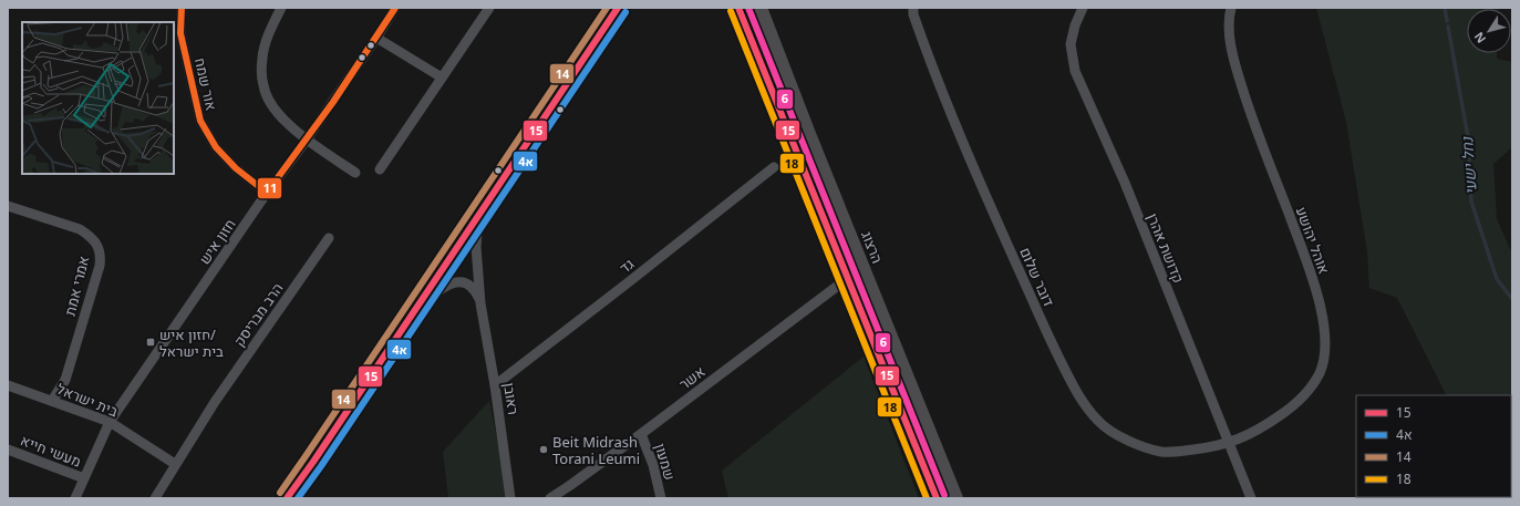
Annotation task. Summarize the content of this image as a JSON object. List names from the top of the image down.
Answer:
{
  "streets": {
    "street": [
      "אור שמח",
      "אוהל יהושע",
      "חזון איש",
      "הרצוג",
      "קדושת אהרן",
      "גד",
      "דובר שלום",
      "אמרי אמת",
      "הרב מבריסק",
      "אשר",
      "ראובן",
      "בית ישראל",
      "מעשי חייא",
      "שמעון"
    ]
  },
  "crossings": [
    ["אור שמח", "חזון איש"],
    ["אוהל יהושע", "קדושת אהרן"],
    ["אוהל יהושע", "דובר שלום"],
    ["חזון איש", "בית ישראל"],
    ["חזון איש", "מעשי חייא"],
    ["קדושת אהרן", "דובר שלום"],
    ["גד", "ראובן"],
    ["אמרי אמת", "בית ישראל"],
    ["הרב מבריסק", "בית ישראל"],
    ["אשר", "שמעון"]
  ],
  "water": ["נחל ישעי"],
  "places": {
    "transit": ["חזון איש/ בית ישראל"],
    "other": ["Beit Midrash Torani Leumi"]
  },
  "lines": [
    "transit line 15",
    "transit line 14",
    "transit line 6",
    "transit line 11",
    "transit line 18",
    "transit line 4א"
  ],
  "legend": [
    "15",
    "4א",
    "14",
    "18"
  ],
  "north": "bottom left"
}
